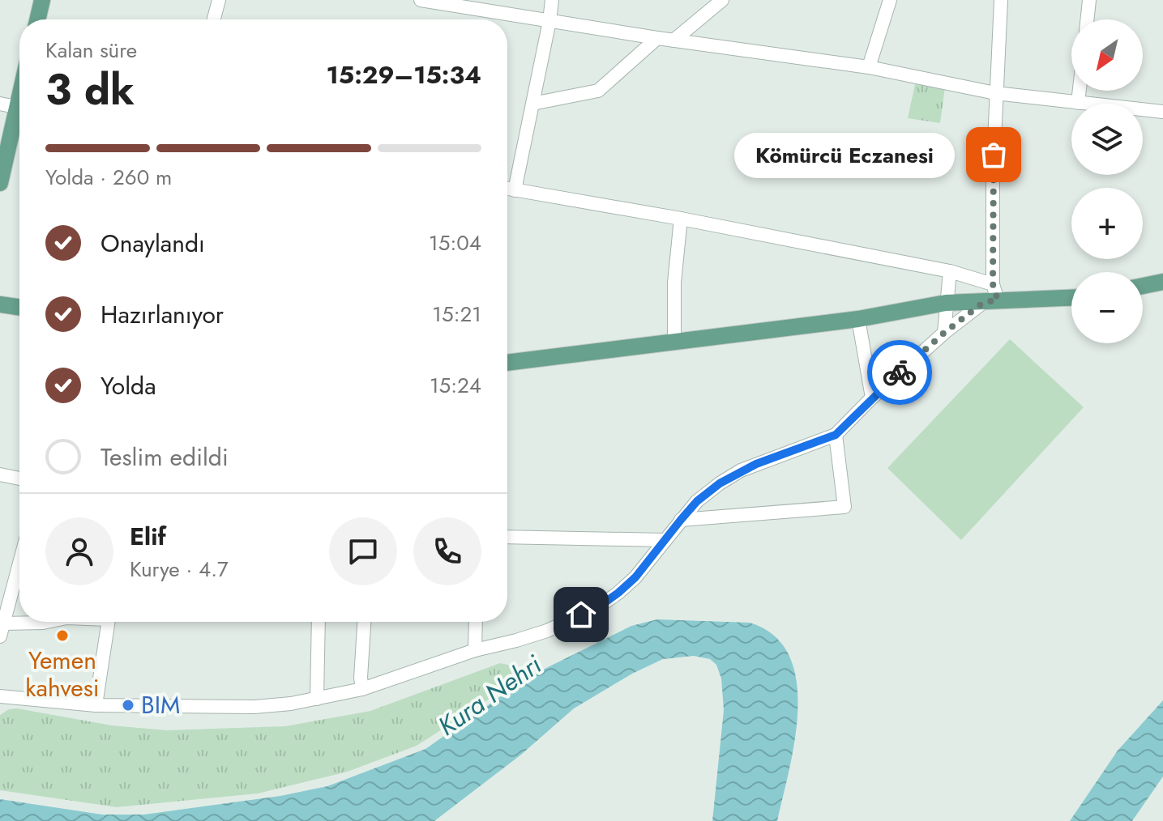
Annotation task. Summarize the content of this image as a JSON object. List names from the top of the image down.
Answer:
{
  "water": ["Kura Nehri"],
  "places": ["Kömürcü Eczanesi", "Yemen kahvesi", "BIM"],
  "north": "bottom left",
  "page": {
    "map_buttons": ["+", "−"],
    "heading": ["3 dk", "Kalan süre", "15:29–15:34"],
    "panel": ["Elif", "Kurye · 4.7"],
    "bar": "Yolda · 260 m",
    "bubble": "Kömürcü Eczanesi",
    "list": [
      ["Onaylandı", "15:04"],
      ["Hazırlanıyor", "15:21"],
      ["Yolda", "15:24"],
      "Teslim edildi"
    ]
  }
}
